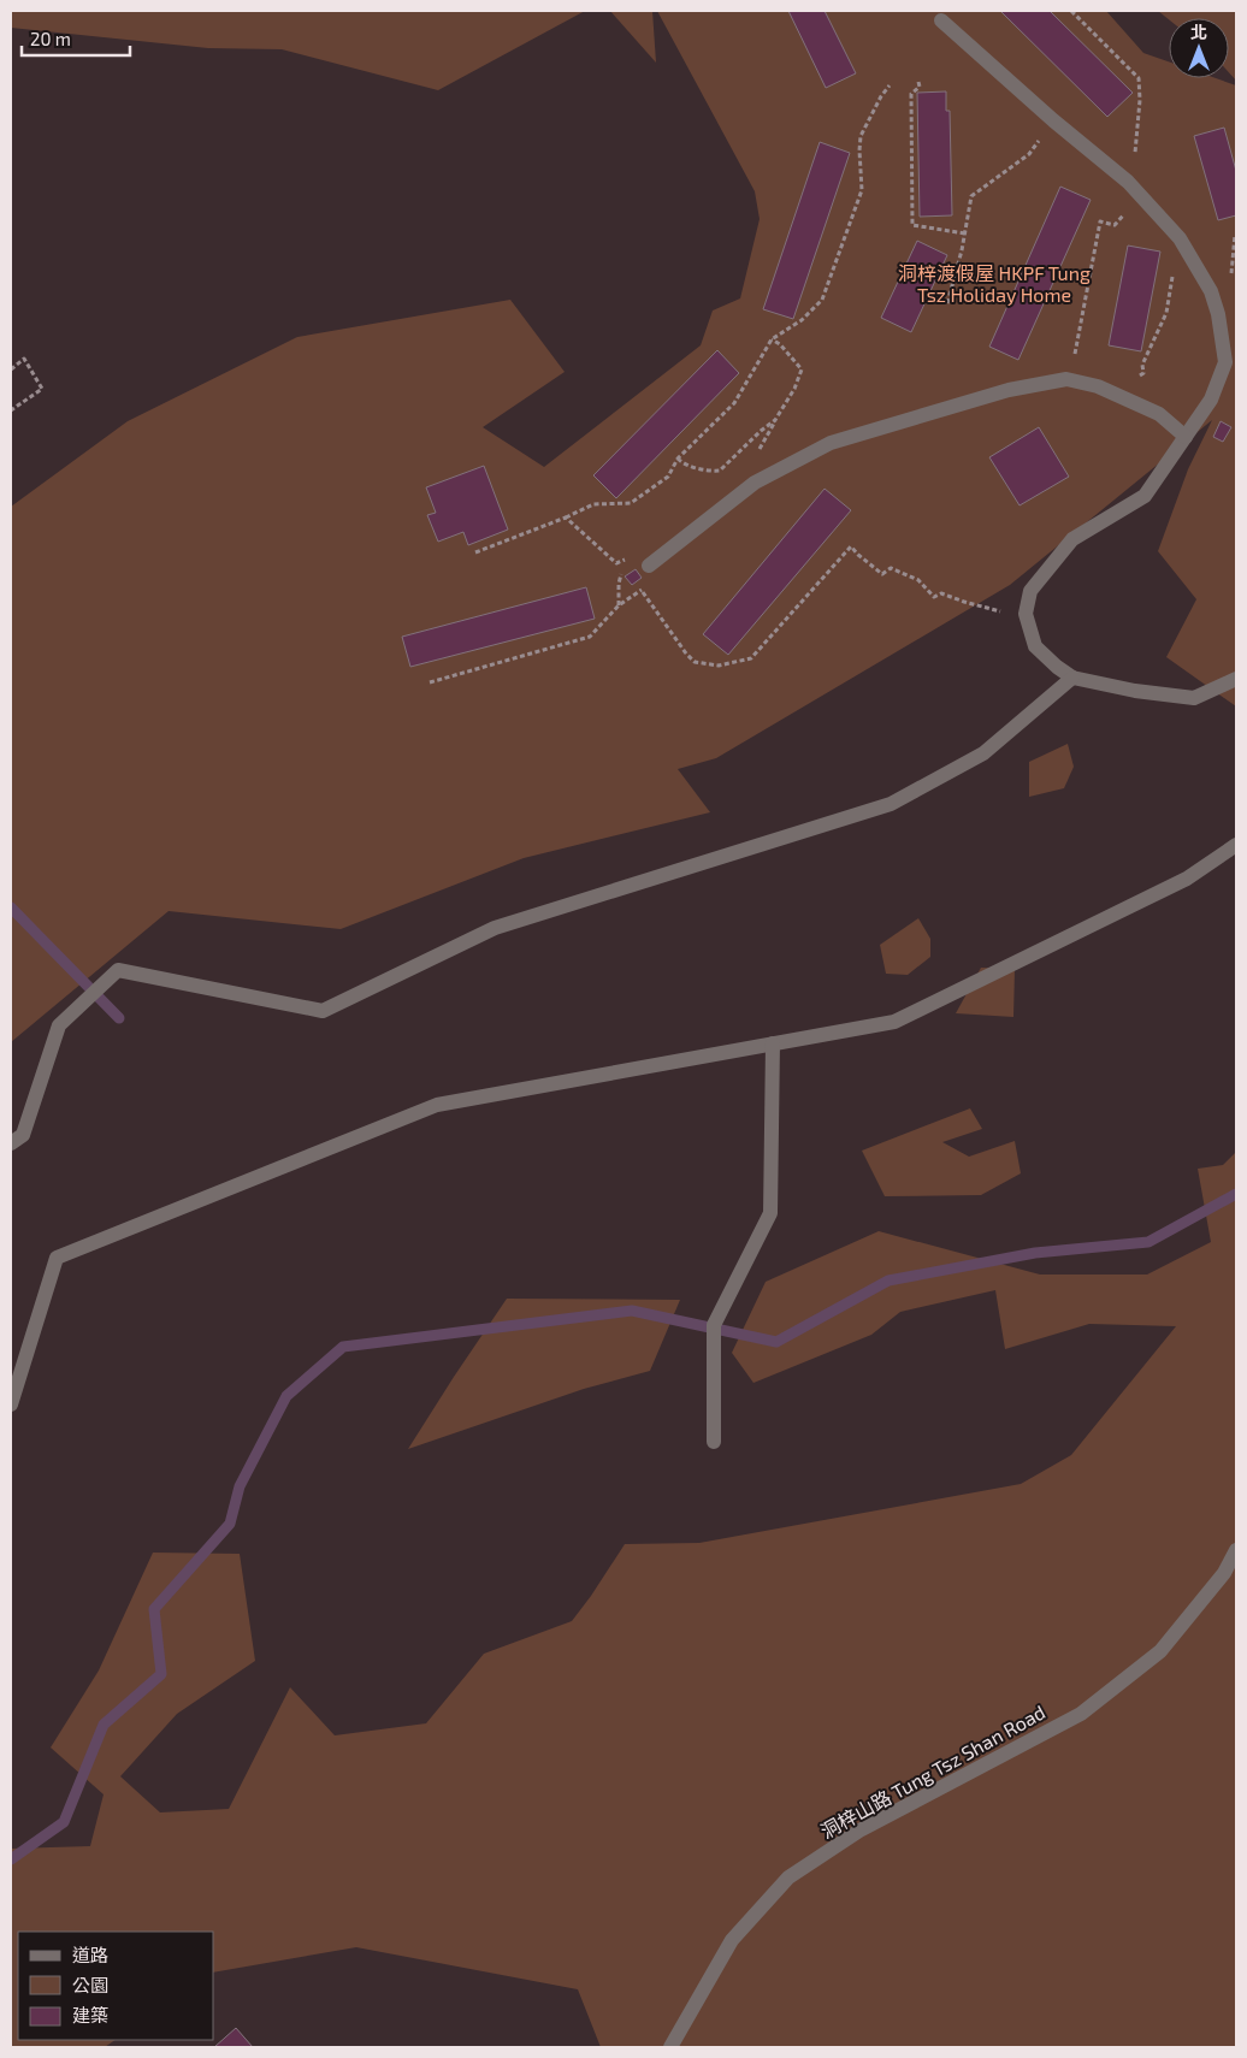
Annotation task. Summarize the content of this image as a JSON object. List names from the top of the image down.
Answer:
{
  "streets": {
    "street": ["洞梓山路 Tung Tsz Shan Road"]
  },
  "parks": ["洞梓渡假屋 HKPF Tung Tsz Holiday Home"],
  "legend": ["道路", "公園", "建築"],
  "scale_bar": "20 m",
  "north": "top"
}
